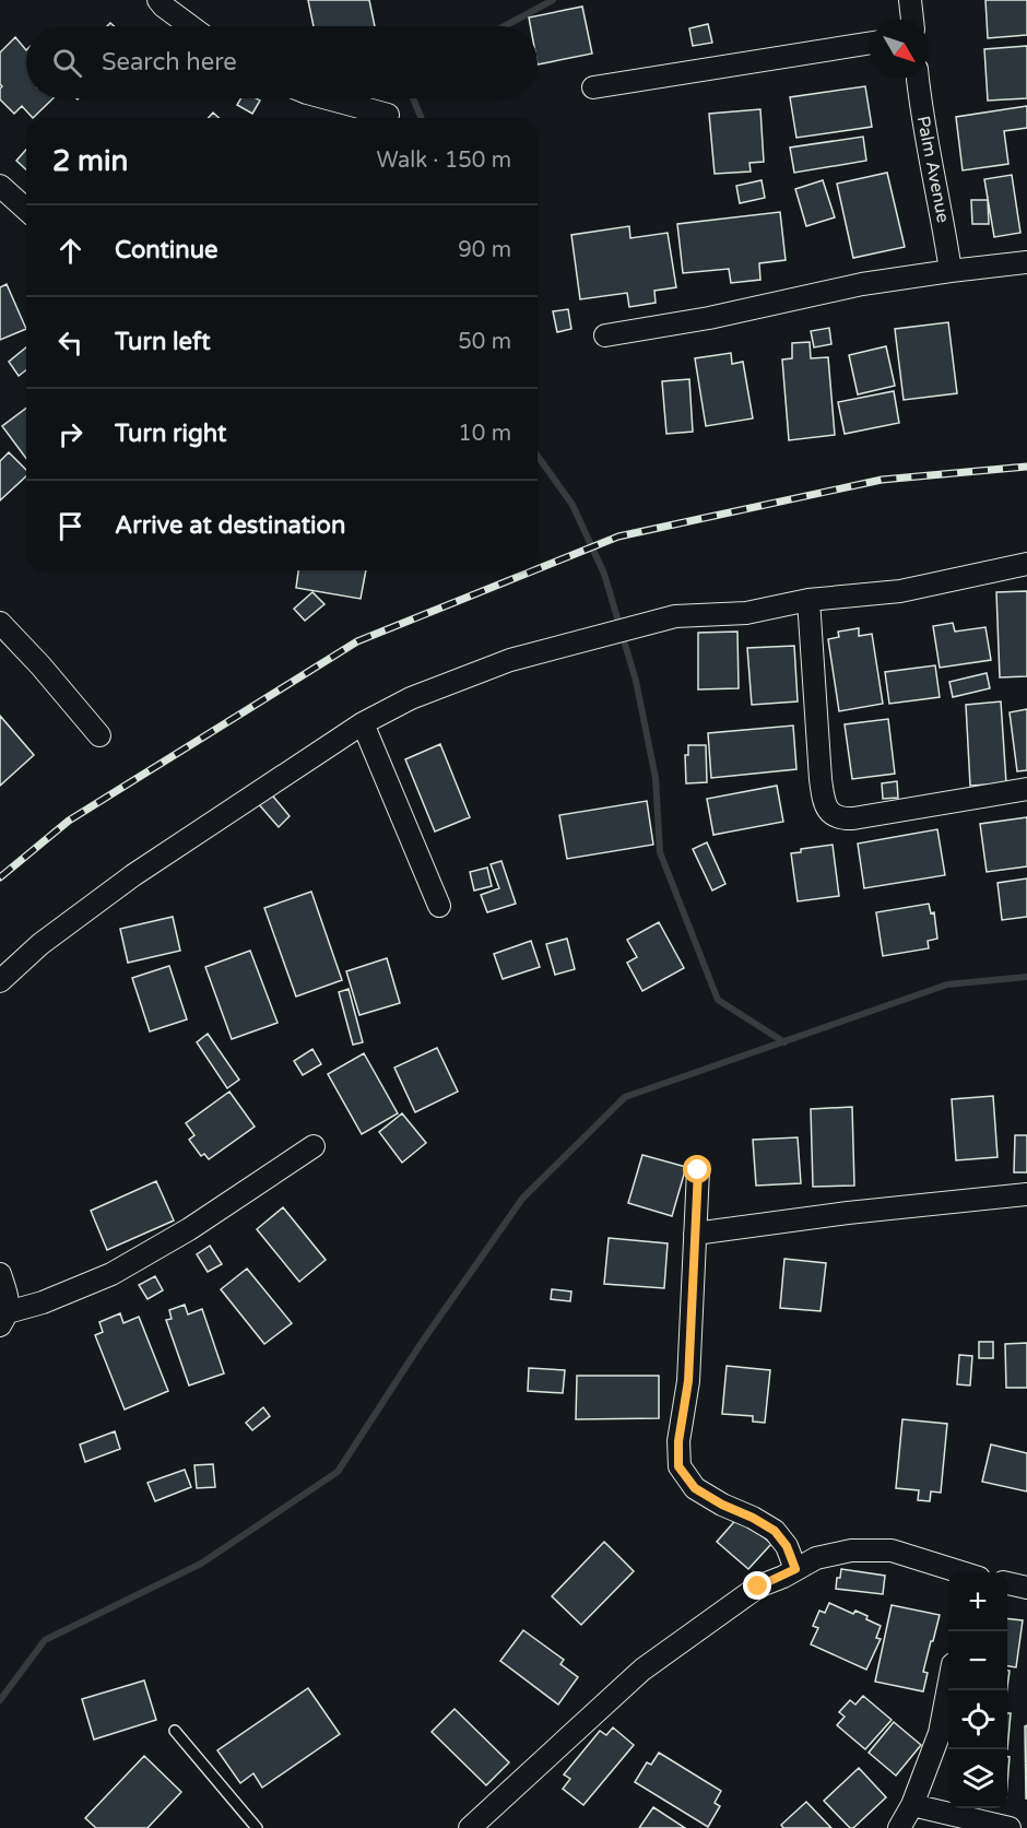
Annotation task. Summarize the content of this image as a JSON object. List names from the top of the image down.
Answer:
{
  "streets": {
    "street": ["Palm Avenue"]
  },
  "north": "bottom right",
  "page": {
    "search": "Search here",
    "heading": ["2 min", "Walk · 150 m"],
    "list": [
      ["Continue", "90 m"],
      ["Turn left", "50 m"],
      ["Turn right", "10 m"],
      "Arrive at destination"
    ],
    "map_buttons": ["+", "−"]
  }
}
